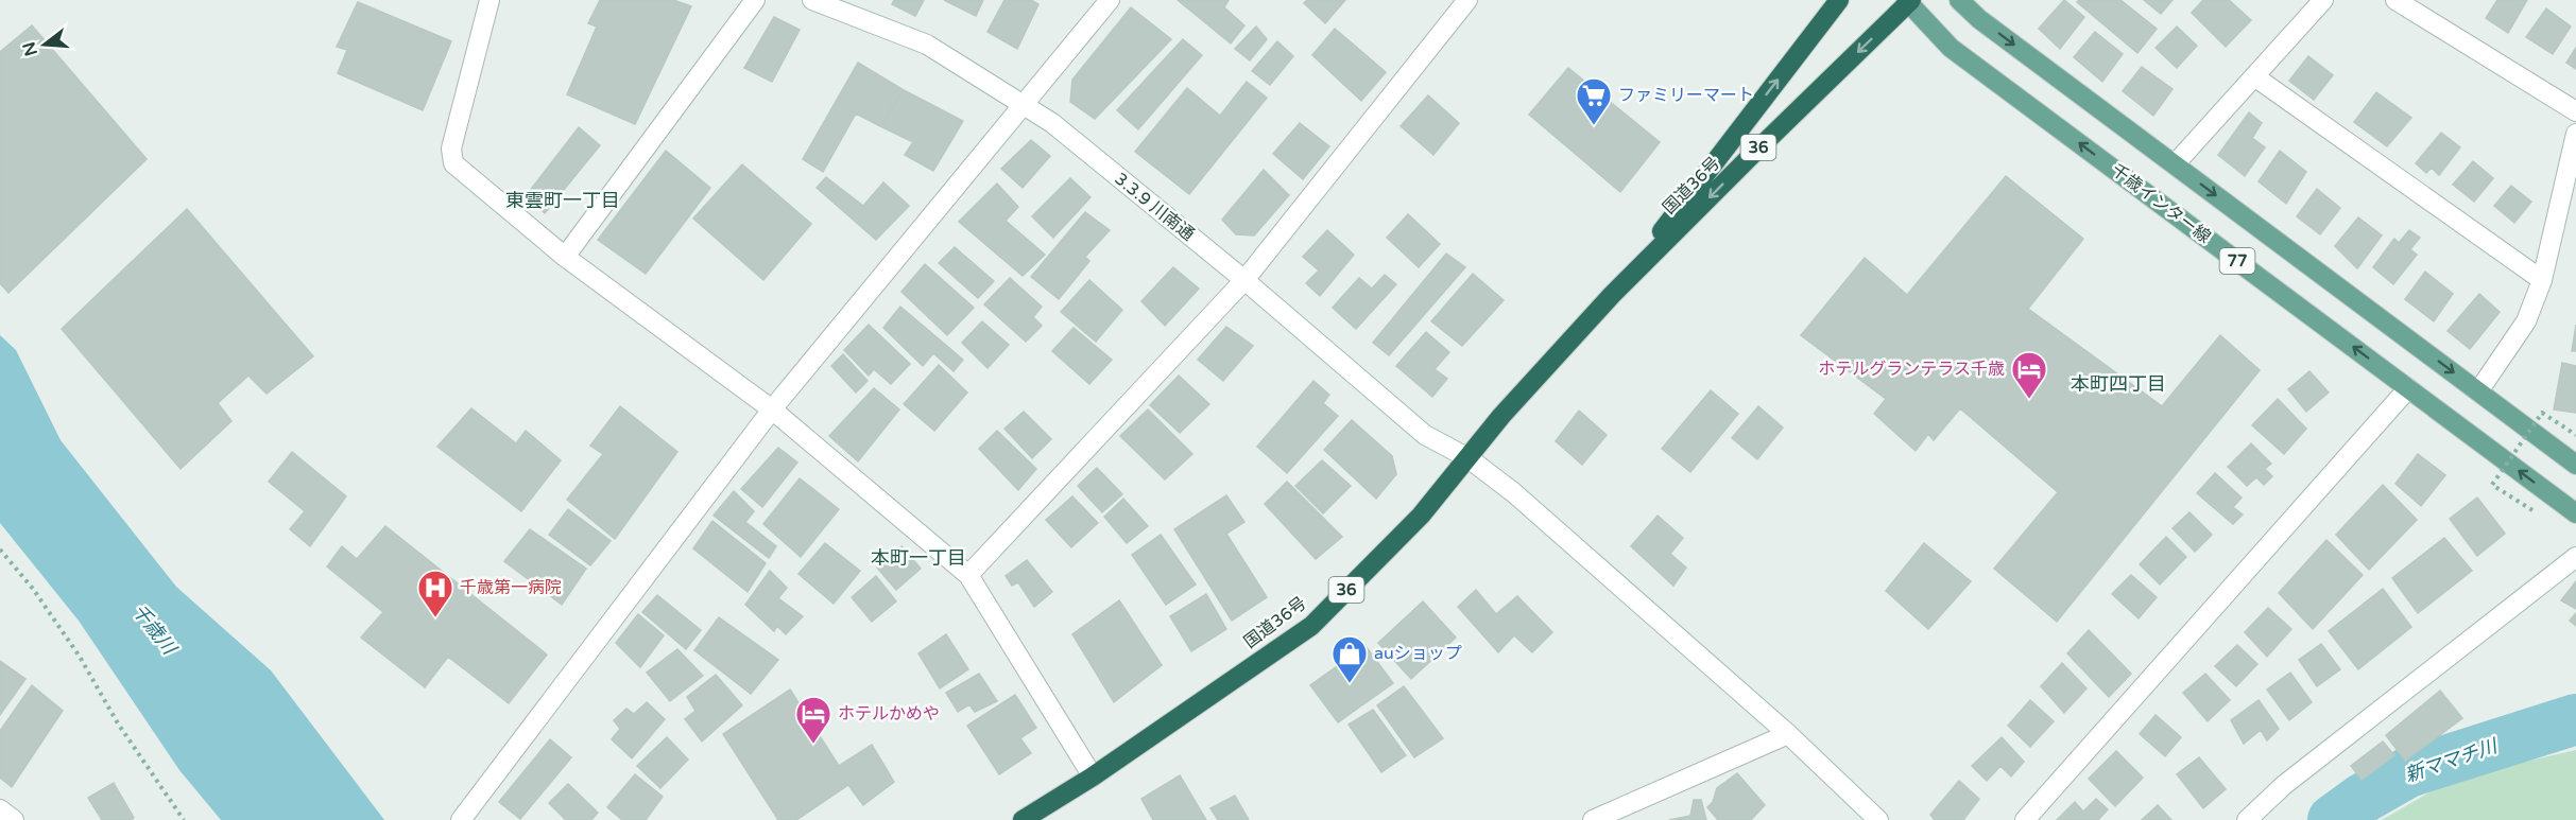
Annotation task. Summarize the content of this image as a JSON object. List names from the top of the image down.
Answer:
{
  "streets": {
    "highway": ["36", "国道36号"],
    "main road": ["千歳インター線", "77"],
    "street": ["3.3.9 川南通"]
  },
  "crossings": [
    ["国道36号", "千歳インター線"],
    ["国道36号", "3.3.9 川南通"]
  ],
  "districts": ["東雲町一丁目", "本町四丁目", "本町一丁目"],
  "water": ["千歳川", "新ママチ川"],
  "places": {
    "supermarket": ["ファミリーマート"],
    "hotel": ["ホテルグランテラス千歳", "ホテルかめや"],
    "hospital": ["千歳第一病院"],
    "shop": ["auショップ"]
  },
  "north": "left"
}
